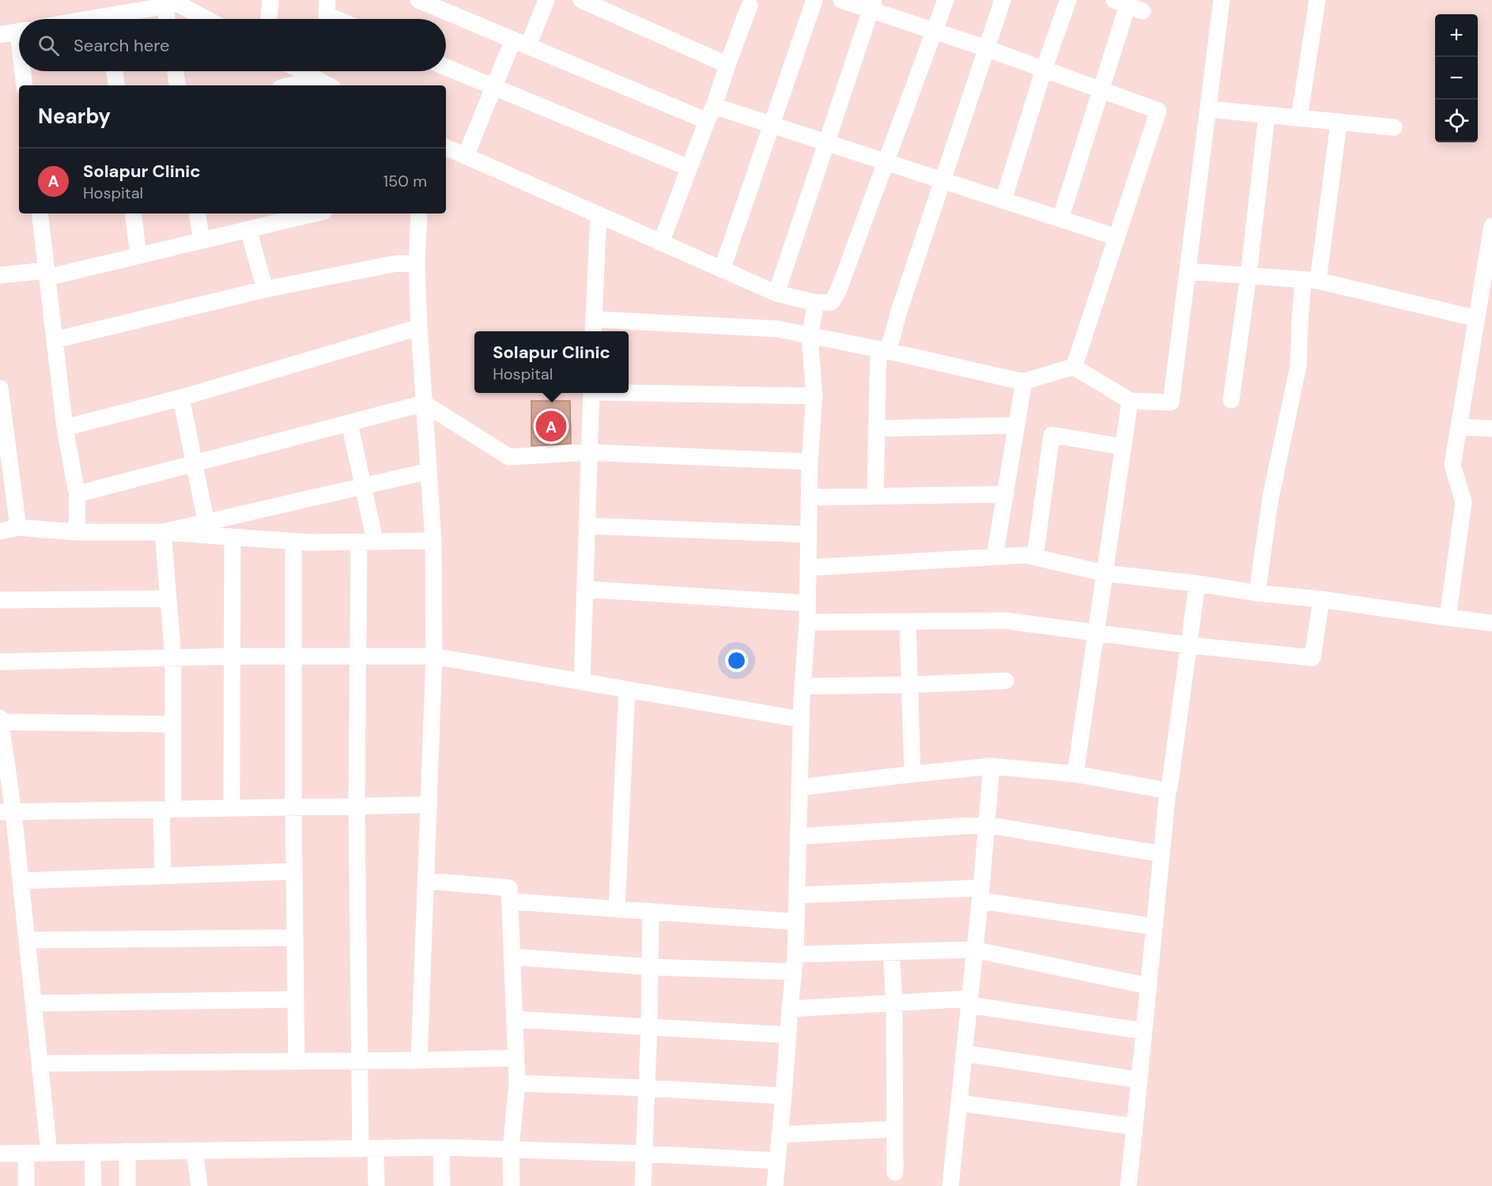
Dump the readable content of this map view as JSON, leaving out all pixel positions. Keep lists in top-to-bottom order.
{
  "page": {
    "map_buttons": ["+", "−"],
    "search": "Search here",
    "heading": "Nearby",
    "list": [
      {
        "mark": "A",
        "name": "Solapur Clinic",
        "note": "Hospital",
        "value": "150 m"
      }
    ],
    "popup": ["Solapur Clinic", "Hospital"],
    "pins": "A"
  }
}
